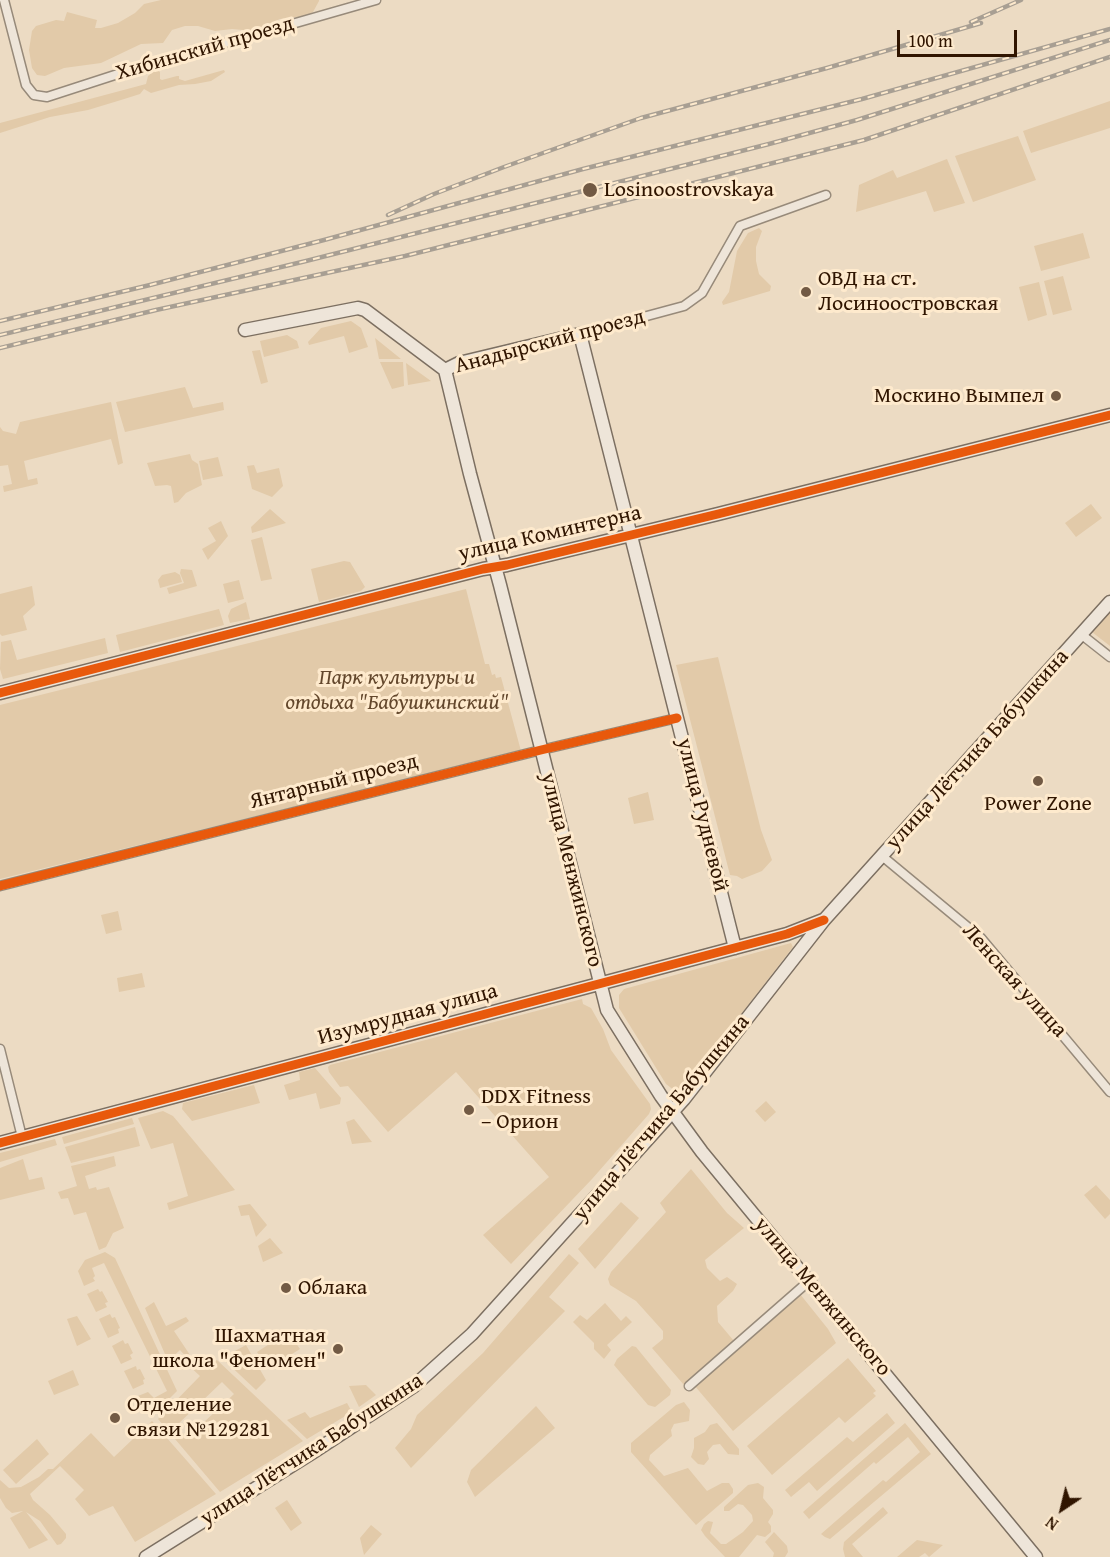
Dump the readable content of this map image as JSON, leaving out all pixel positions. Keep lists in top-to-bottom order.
{
  "streets": {
    "street": [
      "Хибинский проезд",
      "Анадырский проезд",
      "улица Коминтерна",
      "улица Лётчика Бабушкина",
      "Янтарный проезд",
      "улица Рудневой",
      "улица Менжинского",
      "Ленская улица",
      "Изумрудная улица"
    ]
  },
  "crossings": [
    ["Анадырский проезд", "улица Рудневой"],
    ["Анадырский проезд", "улица Менжинского"],
    ["улица Коминтерна", "улица Рудневой"],
    ["улица Коминтерна", "улица Менжинского"],
    ["улица Лётчика Бабушкина", "улица Менжинского"],
    ["улица Лётчика Бабушкина", "Ленская улица"],
    ["улица Лётчика Бабушкина", "Изумрудная улица"],
    ["Янтарный проезд", "улица Рудневой"],
    ["Янтарный проезд", "улица Менжинского"],
    ["улица Рудневой", "Изумрудная улица"],
    ["улица Менжинского", "Изумрудная улица"]
  ],
  "parks": ["Парк культуры и отдыха \"Бабушкинский\""],
  "places": [
    "Losinoostrovskaya",
    "ОВД на ст. Лосиноостровская",
    "Москино Вымпел",
    "Power Zone",
    "DDX Fitness – Орион",
    "Облака",
    "Шахматная школа \"Феномен\"",
    "Отделение связи №129281"
  ],
  "scale_bar": "100 m",
  "north": "bottom left"
}
